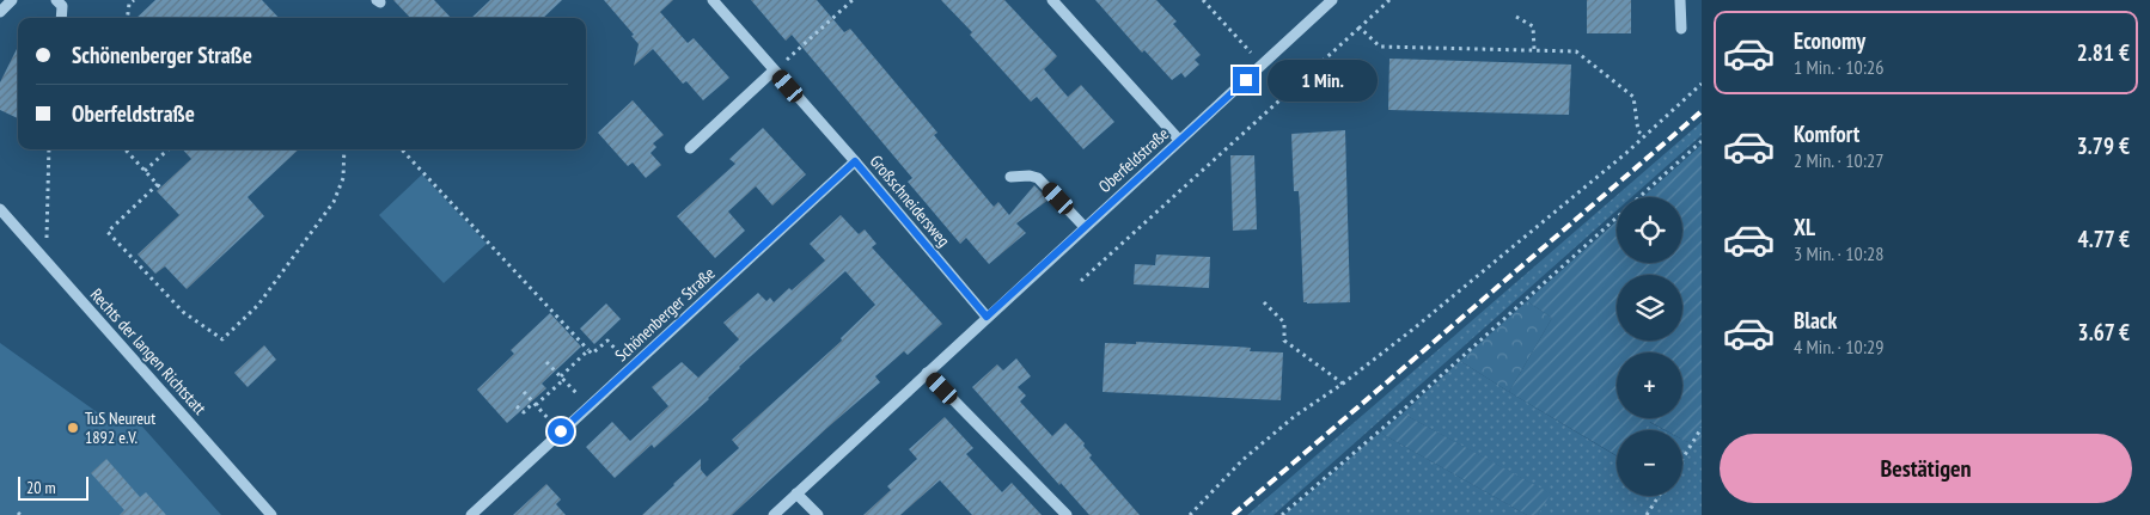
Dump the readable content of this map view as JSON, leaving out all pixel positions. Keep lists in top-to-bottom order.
{
  "streets": {
    "street": [
      "Oberfeldstraße",
      "Großschneidersweg",
      "Schönenberger Straße",
      "Rechts der langen Richtstatt"
    ]
  },
  "crossings": [
    ["Oberfeldstraße", "Großschneidersweg"],
    ["Großschneidersweg", "Schönenberger Straße"]
  ],
  "places": ["TuS Neureut 1892 e.V."],
  "scale_bar": "20 m",
  "page": {
    "list": [
      {
        "name": "Economy",
        "note": "1 Min. · 10:26",
        "value": "2.81 €"
      },
      {
        "name": "Komfort",
        "note": "2 Min. · 10:27",
        "value": "3.79 €"
      },
      {
        "name": "XL",
        "note": "3 Min. · 10:28",
        "value": "4.77 €"
      },
      {
        "name": "Black",
        "note": "4 Min. · 10:29",
        "value": "3.67 €"
      }
    ],
    "banner": ["Schönenberger Straße", "Oberfeldstraße"],
    "bubble": "1 Min.",
    "map_buttons": ["+", "−"],
    "buttons": "Bestätigen",
    "scale": "20 m"
  }
}
